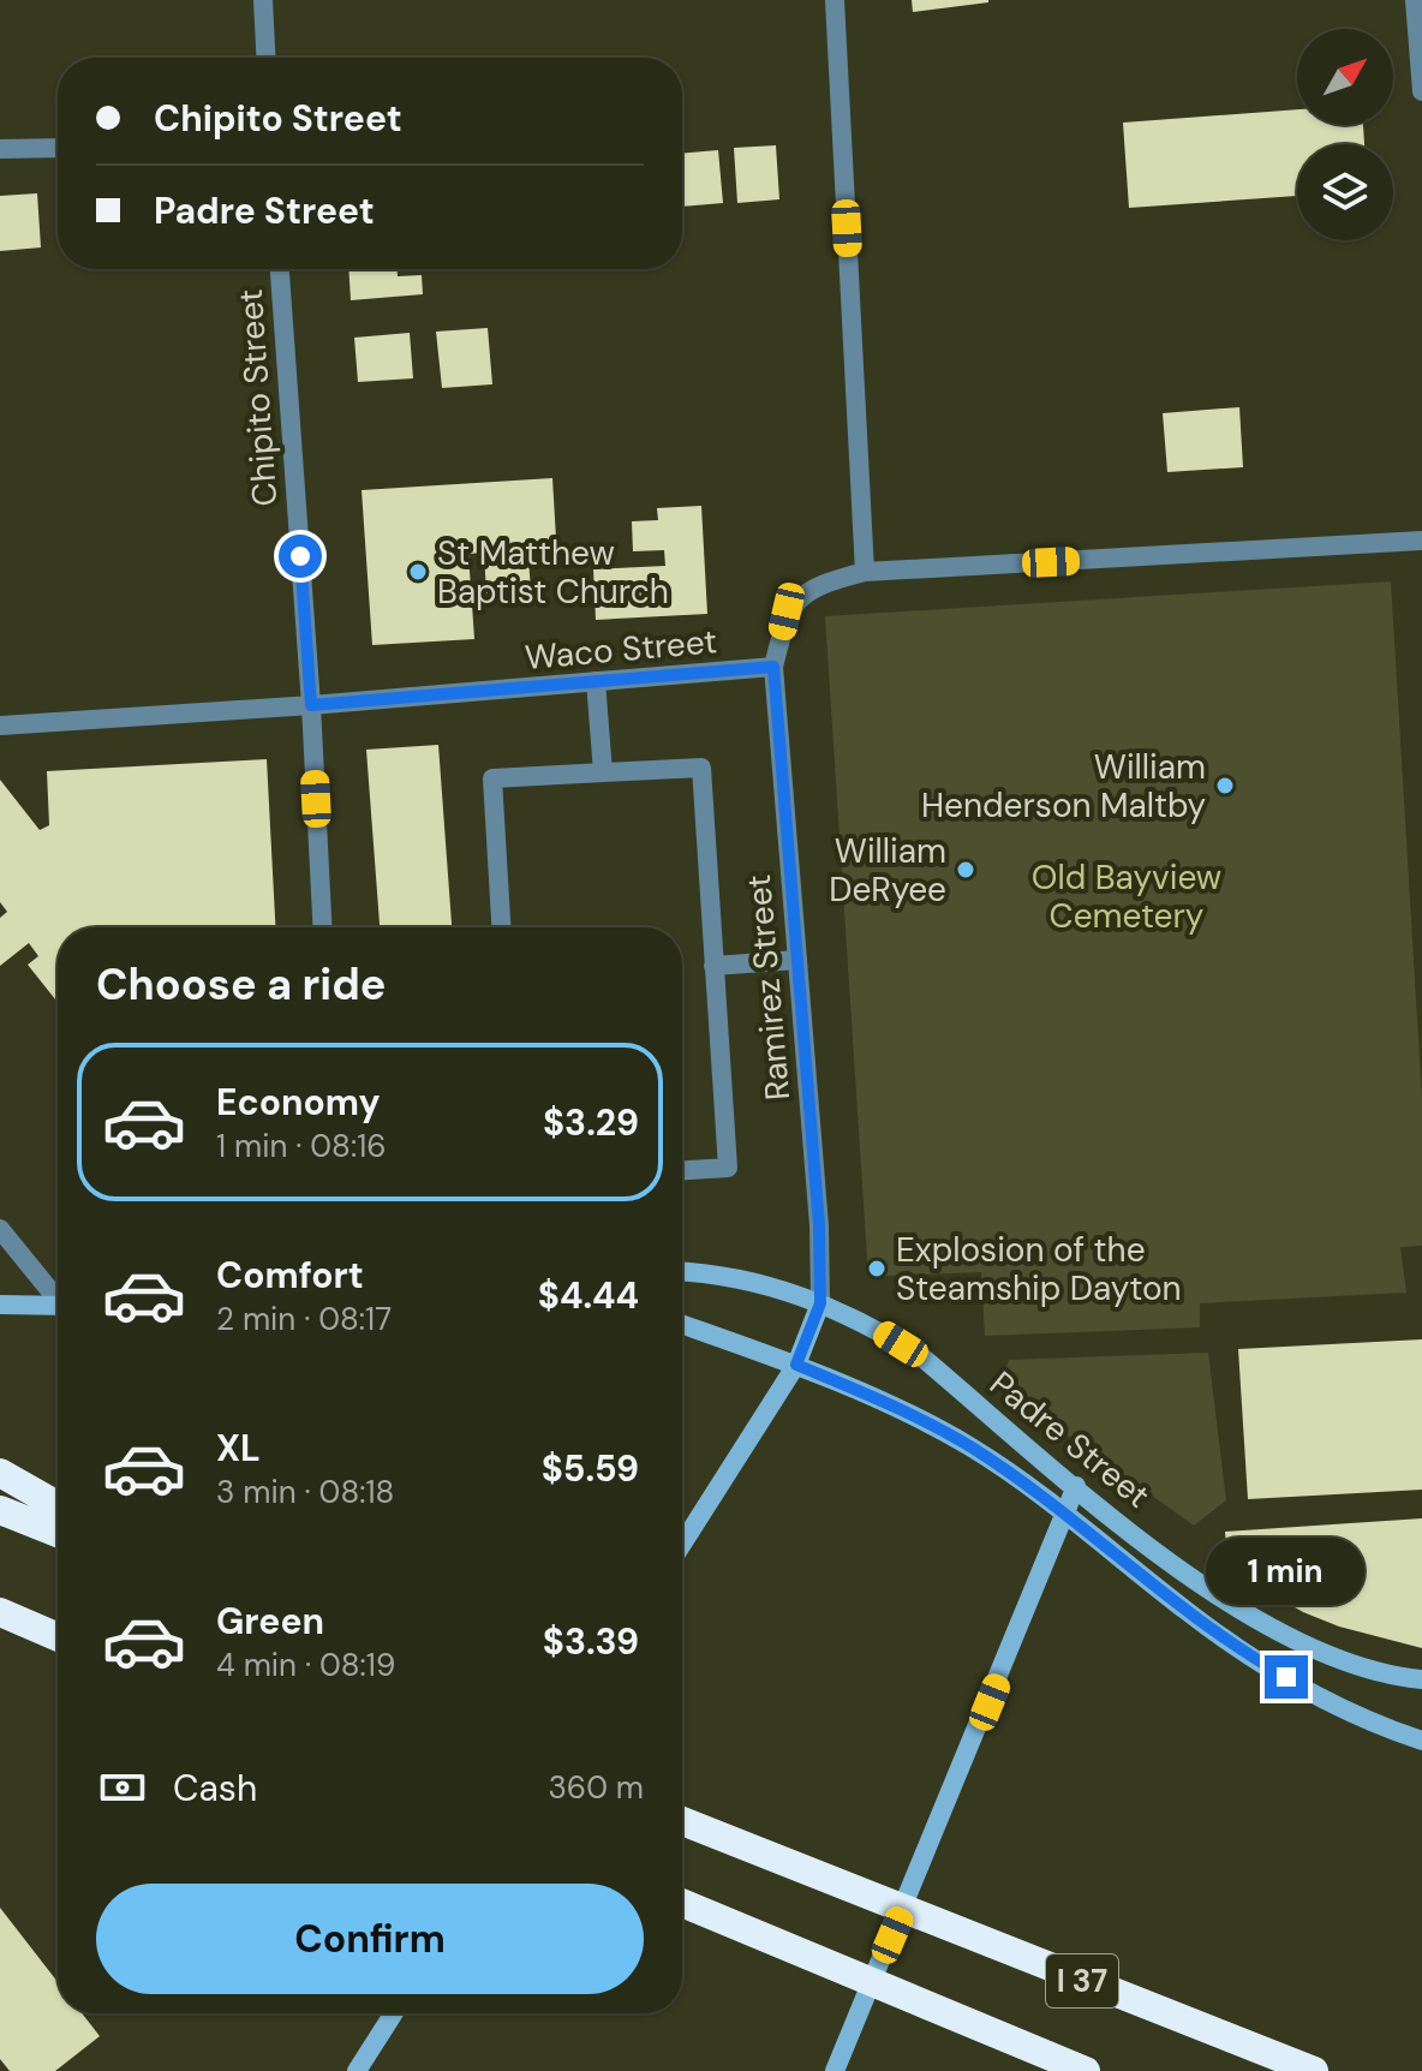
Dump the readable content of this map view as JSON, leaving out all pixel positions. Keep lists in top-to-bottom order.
{
  "streets": {
    "highway": ["I 37"],
    "main road": ["Padre Street"],
    "street": ["Chipito Street", "Waco Street", "Ramirez Street"]
  },
  "crossings": [
    ["Chipito Street", "Waco Street"],
    ["Waco Street", "Ramirez Street"],
    ["Ramirez Street", "Padre Street"]
  ],
  "parks": ["Old Bayview Cemetery"],
  "places": [
    "St Matthew Baptist Church",
    "William Henderson Maltby",
    "William DeRyee",
    "Explosion of the Steamship Dayton"
  ],
  "north": "top right",
  "page": {
    "banner": ["Chipito Street", "Padre Street"],
    "heading": "Choose a ride",
    "list": [
      {
        "name": "Economy",
        "note": "1 min · 08:16",
        "value": "$3.29"
      },
      {
        "name": "Comfort",
        "note": "2 min · 08:17",
        "value": "$4.44"
      },
      {
        "name": "XL",
        "note": "3 min · 08:18",
        "value": "$5.59"
      },
      {
        "name": "Green",
        "note": "4 min · 08:19",
        "value": "$3.39"
      }
    ],
    "bubble": "1 min",
    "pay": ["Cash", "360 m"],
    "buttons": "Confirm"
  }
}
